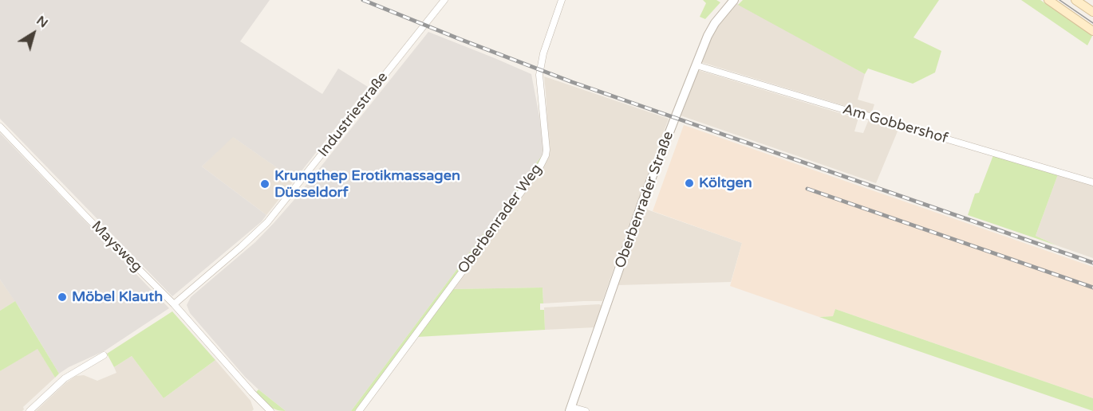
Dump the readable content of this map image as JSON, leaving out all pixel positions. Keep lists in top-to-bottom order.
{
  "streets": {
    "street": [
      "Industriestraße",
      "Am Gobbershof",
      "Oberbenrader Straße",
      "Oberbenrader Weg",
      "Maysweg"
    ]
  },
  "crossings": [
    ["Industriestraße", "Maysweg"],
    ["Am Gobbershof", "Oberbenrader Straße"]
  ],
  "places": ["Költgen", "Krungthep Erotikmassagen Düsseldorf", "Möbel Klauth"],
  "north": "top right"
}
